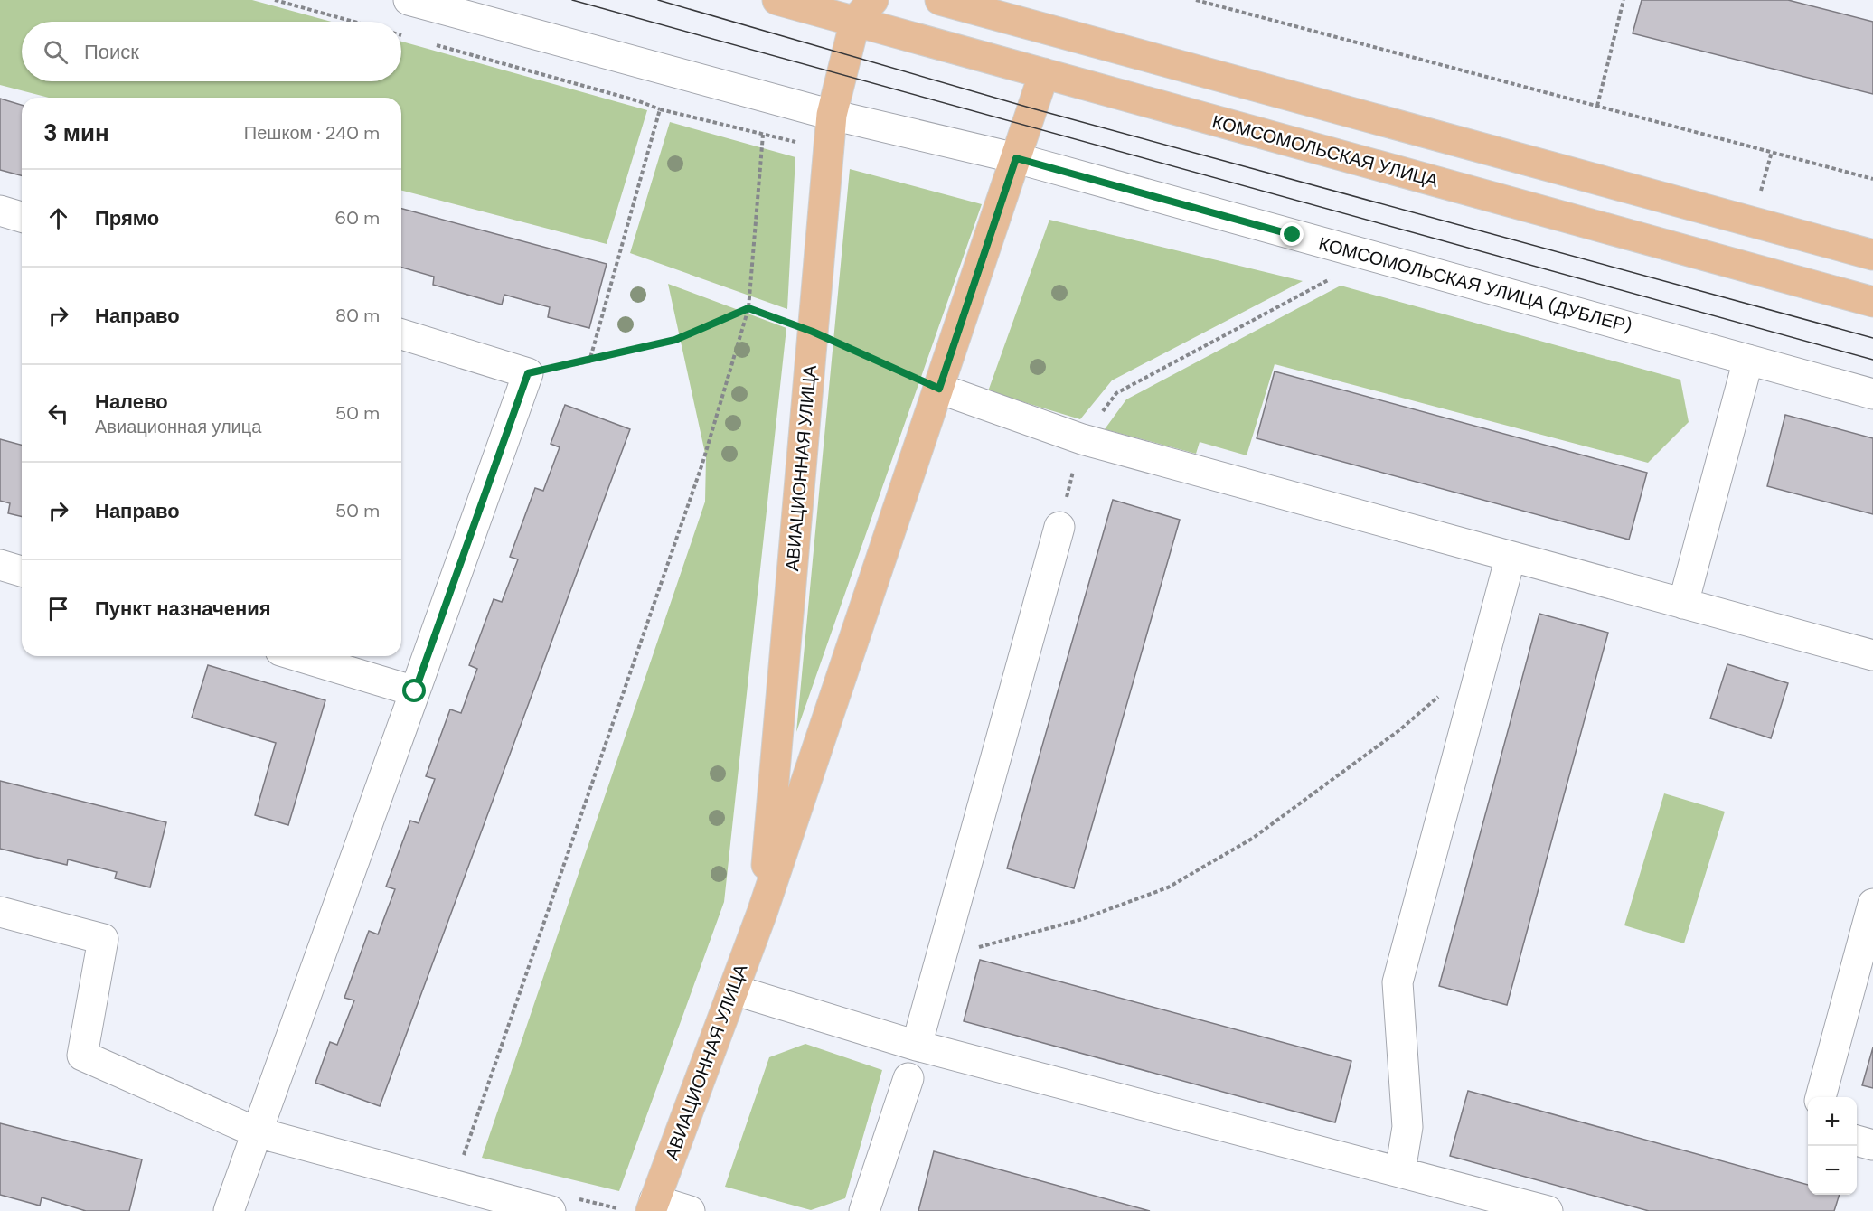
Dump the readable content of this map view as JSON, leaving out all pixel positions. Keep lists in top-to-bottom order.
{
  "streets": {
    "main road": ["КОМСОМОЛЬСКАЯ УЛИЦА", "АВИАЦИОННАЯ УЛИЦА"],
    "street": ["КОМСОМОЛЬСКАЯ УЛИЦА (ДУБЛЕР)"]
  },
  "crossings": [
    ["КОМСОМОЛЬСКАЯ УЛИЦА", "АВИАЦИОННАЯ УЛИЦА"],
    ["КОМСОМОЛЬСКАЯ УЛИЦА (ДУБЛЕР)", "АВИАЦИОННАЯ УЛИЦА"]
  ],
  "page": {
    "search": "Поиск",
    "heading": ["3 мин", "Пешком · 240 m"],
    "list": [
      ["Прямо", "60 m"],
      ["Направо", "80 m"],
      ["Налево", "Авиационная улица", "50 m"],
      ["Направо", "50 m"],
      "Пункт назначения"
    ],
    "map_buttons": ["+", "−"]
  }
}
